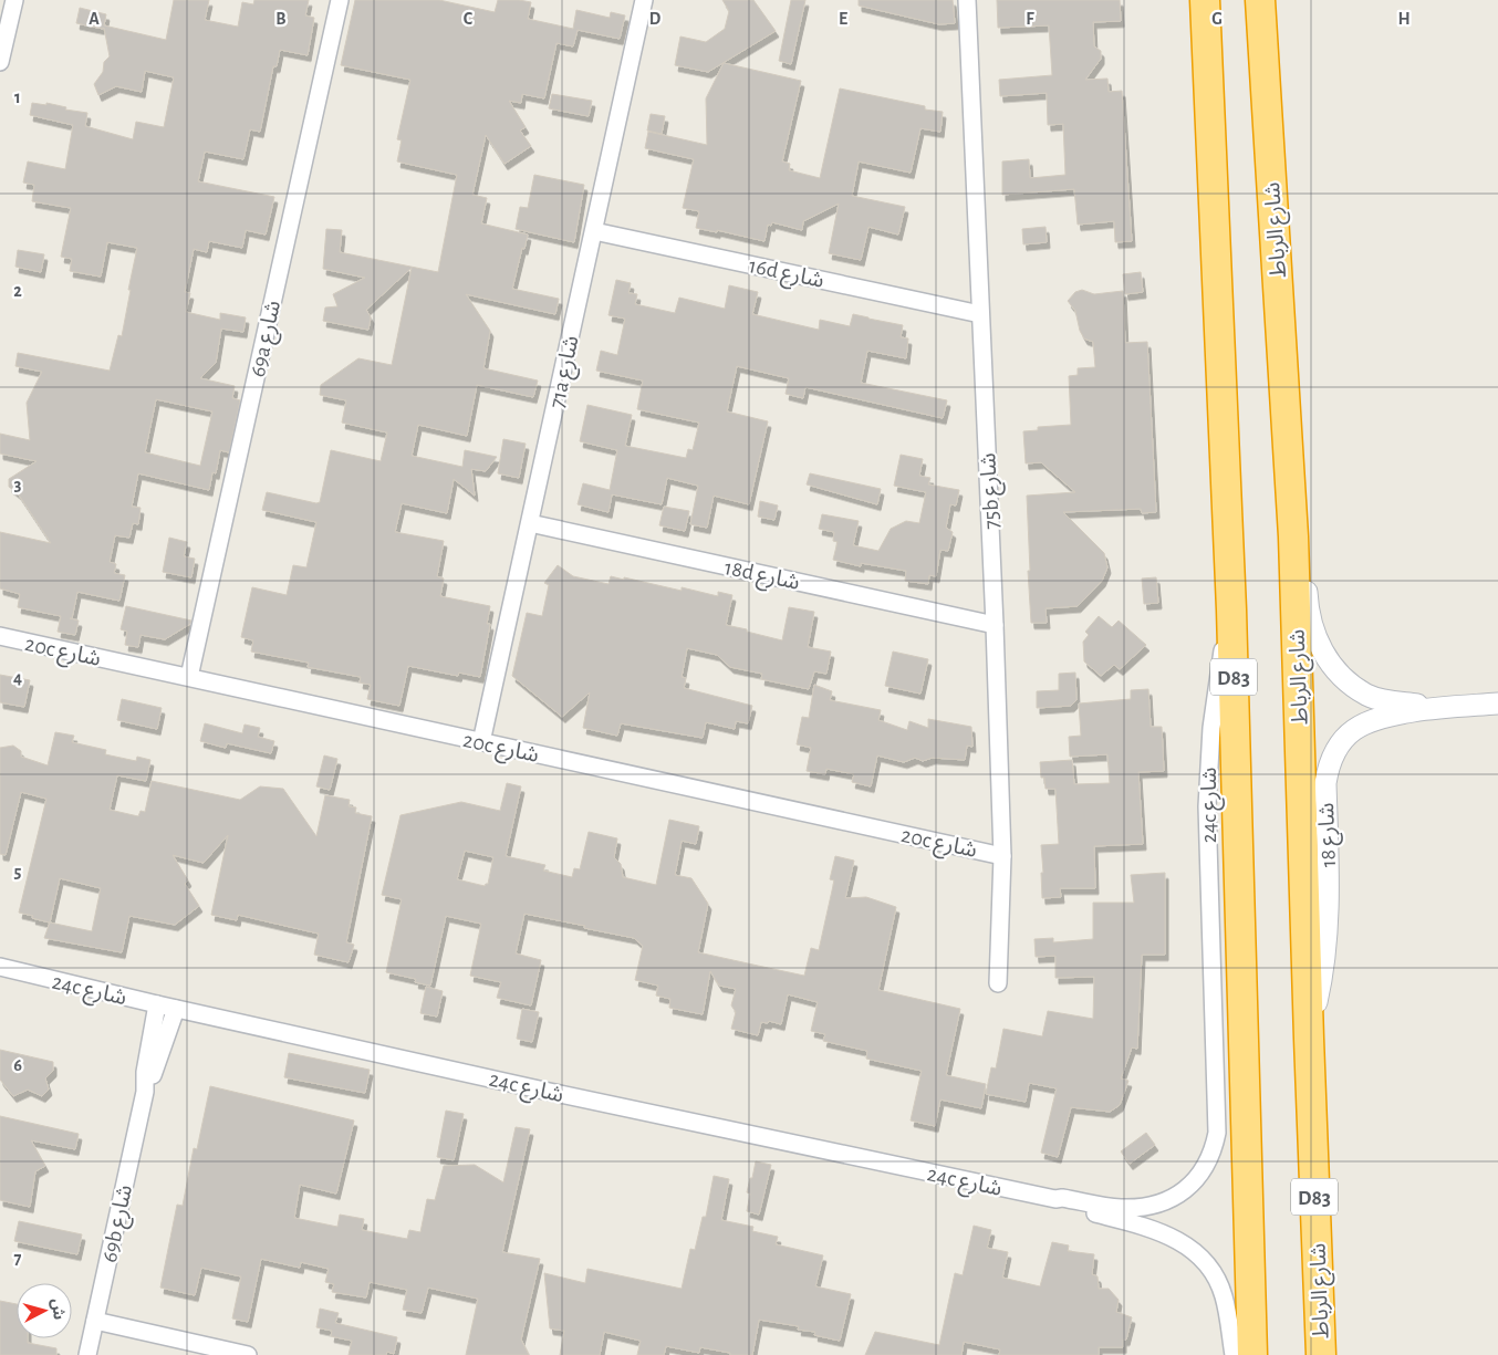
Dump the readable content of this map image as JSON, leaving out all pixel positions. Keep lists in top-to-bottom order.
{
  "streets": {
    "highway": ["شارع الرباط", "D83"],
    "street": [
      "16d شارع",
      "69a شارع",
      "71a شارع",
      "75b شارع",
      "18d شارع",
      "20c شارع",
      "24c شارع",
      "شارع 18",
      "69b شارع"
    ]
  },
  "crossings": [
    ["شارع الرباط", "شارع 18"],
    ["16d شارع", "71a شارع"],
    ["16d شارع", "75b شارع"],
    ["69a شارع", "20c شارع"],
    ["71a شارع", "18d شارع"],
    ["71a شارع", "20c شارع"],
    ["75b شارع", "18d شارع"],
    ["75b شارع", "20c شارع"],
    ["D83", "24c شارع"],
    ["24c شارع", "69b شارع"]
  ],
  "north": "right",
  "grid": {
    "columns": [
      "A",
      "B",
      "C",
      "D",
      "E",
      "F",
      "G",
      "H"
    ],
    "rows": [
      "1",
      "2",
      "3",
      "4",
      "5",
      "6",
      "7"
    ]
  }
}
